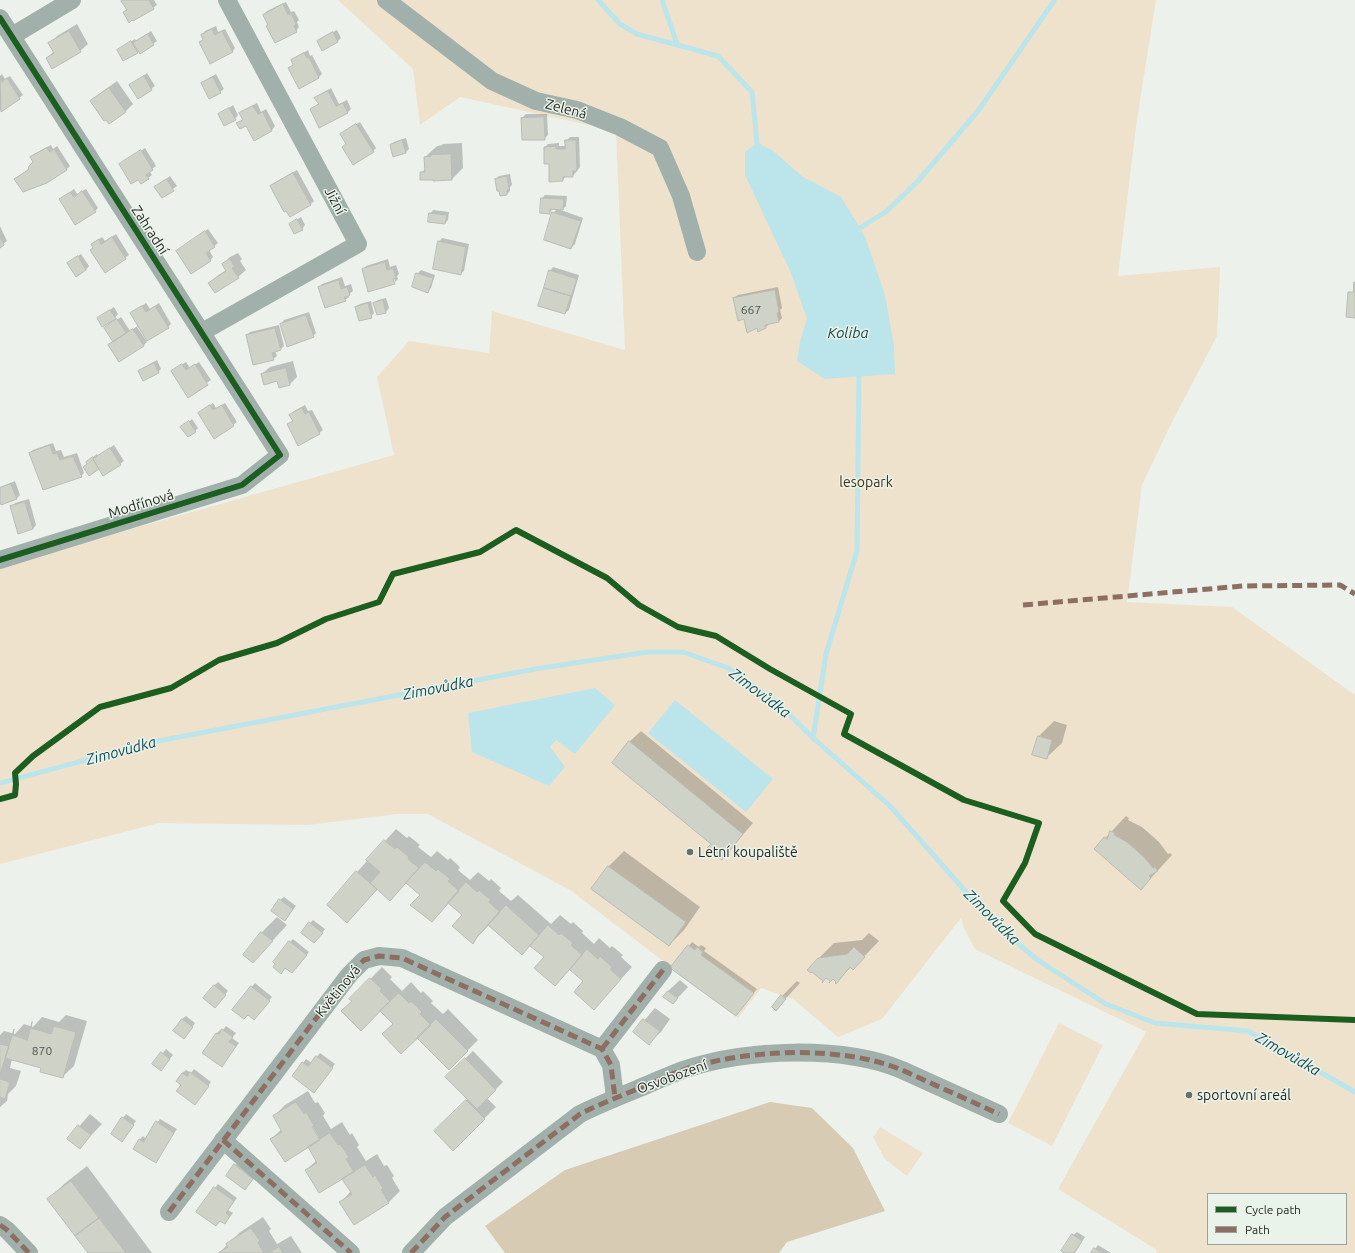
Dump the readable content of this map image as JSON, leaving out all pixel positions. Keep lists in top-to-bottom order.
{
  "streets": {
    "street": [
      "Zelená",
      "Jižní",
      "Zahradní",
      "Modřínová",
      "Květinová",
      "Osvobození"
    ]
  },
  "crossings": [
    ["Jižní", "Zahradní"],
    ["Zahradní", "Modřínová"]
  ],
  "water": ["Koliba", "Zimovůdka"],
  "parks": ["lesopark"],
  "places": ["Letní koupaliště", "sportovní areál"],
  "house_numbers": ["667", "870"],
  "legend": ["Cycle path", "Path"]
}
